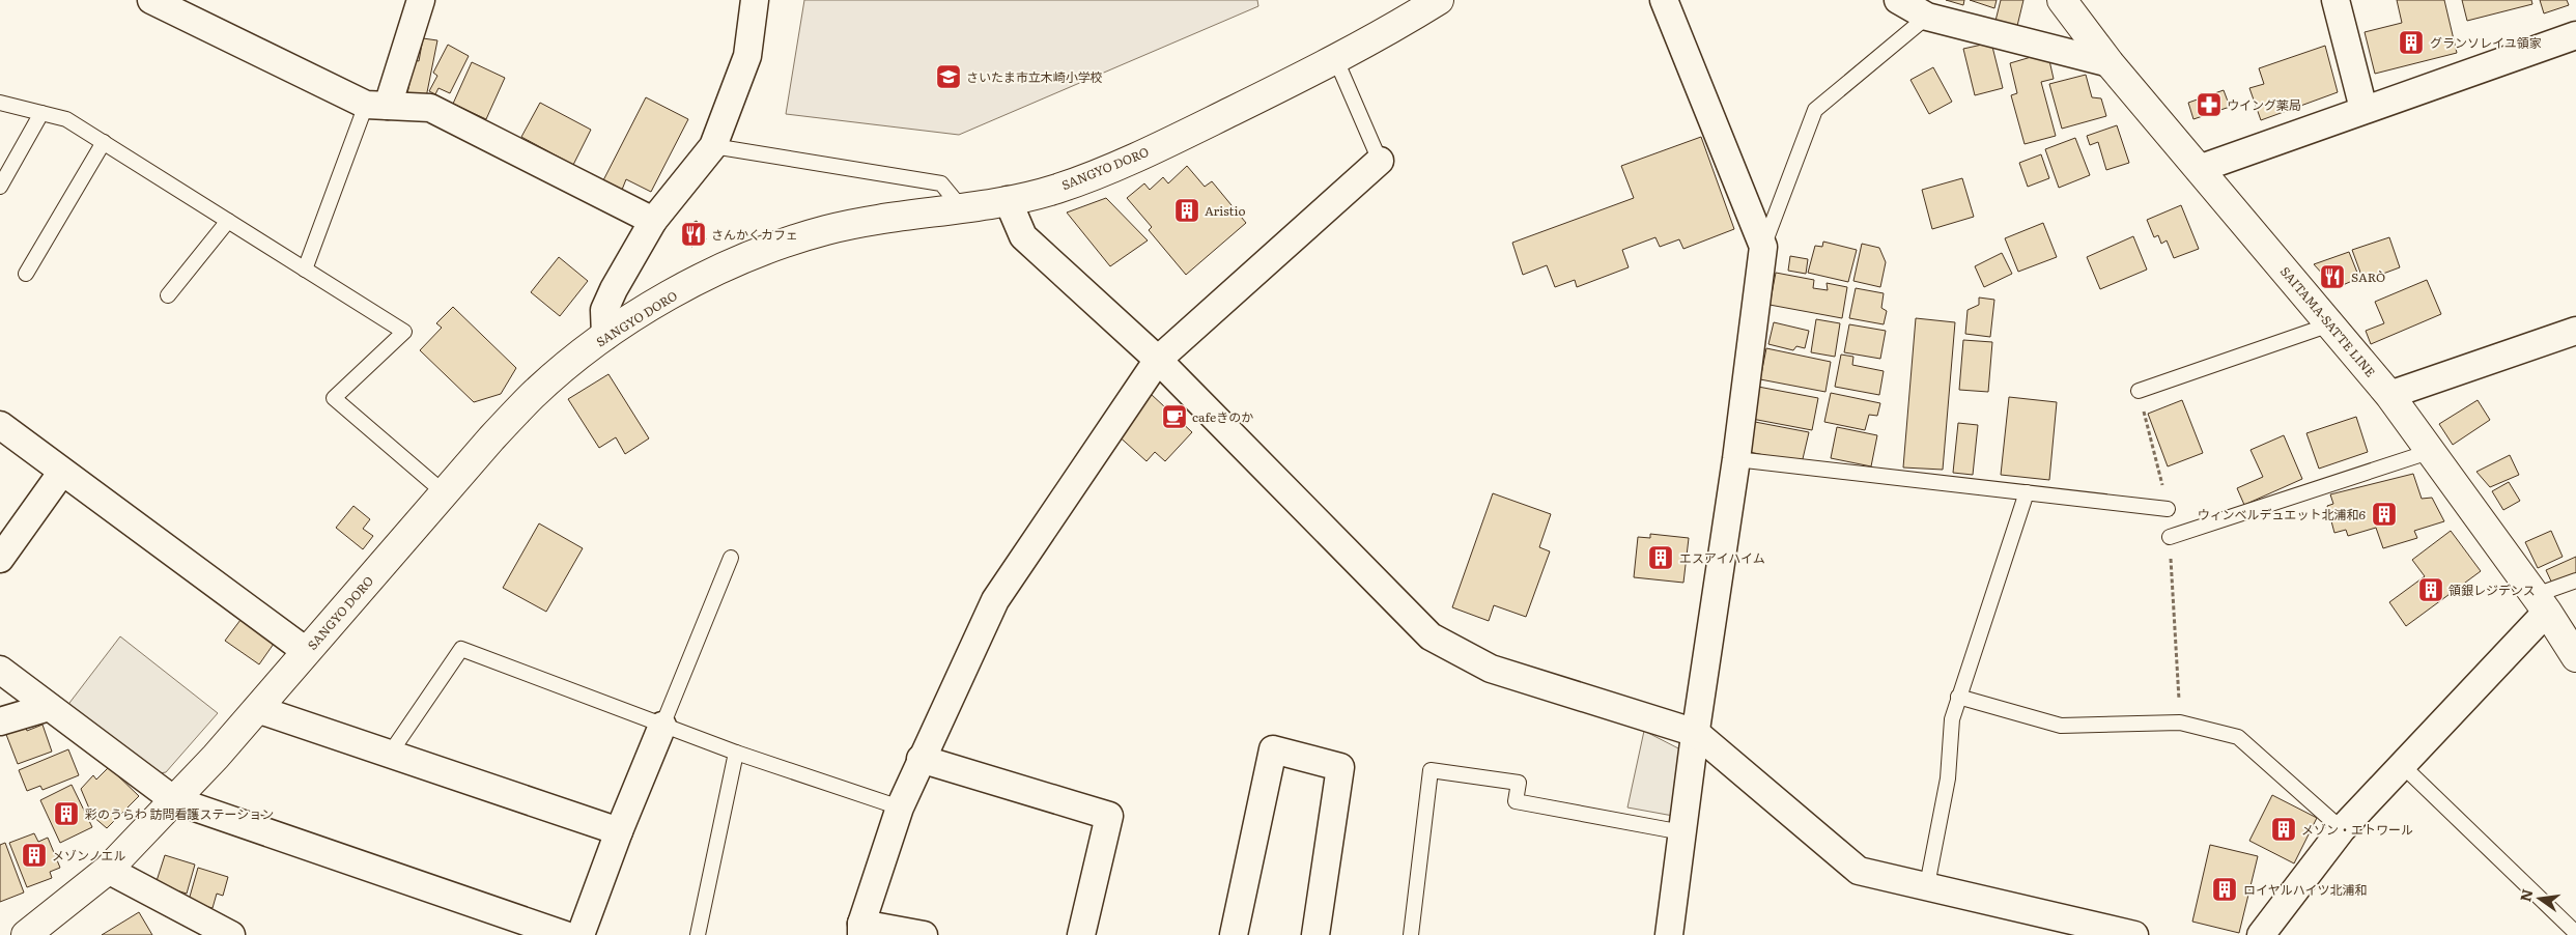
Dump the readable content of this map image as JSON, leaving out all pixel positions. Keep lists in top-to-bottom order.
{
  "streets": {
    "main road": ["SANGYO DORO", "SAITAMA-SATTE LINE"]
  },
  "places": {
    "building": [
      "グランソレイユ領家",
      "Aristio",
      "ウィンベルデュエット北浦和6",
      "エスアイハイム",
      "領銀レジデンス",
      "彩のうらわ 訪問看護ステーション",
      "メゾン・エトワール",
      "メゾンノエル",
      "ロイヤルハイツ北浦和"
    ],
    "school or university": ["さいたま市立木崎小学校"],
    "pharmacy": ["ウイング薬局"],
    "restaurant": ["さんかくカフェ", "SARÒ"],
    "cafe": ["cafeきのか"]
  },
  "north": "left"
}
